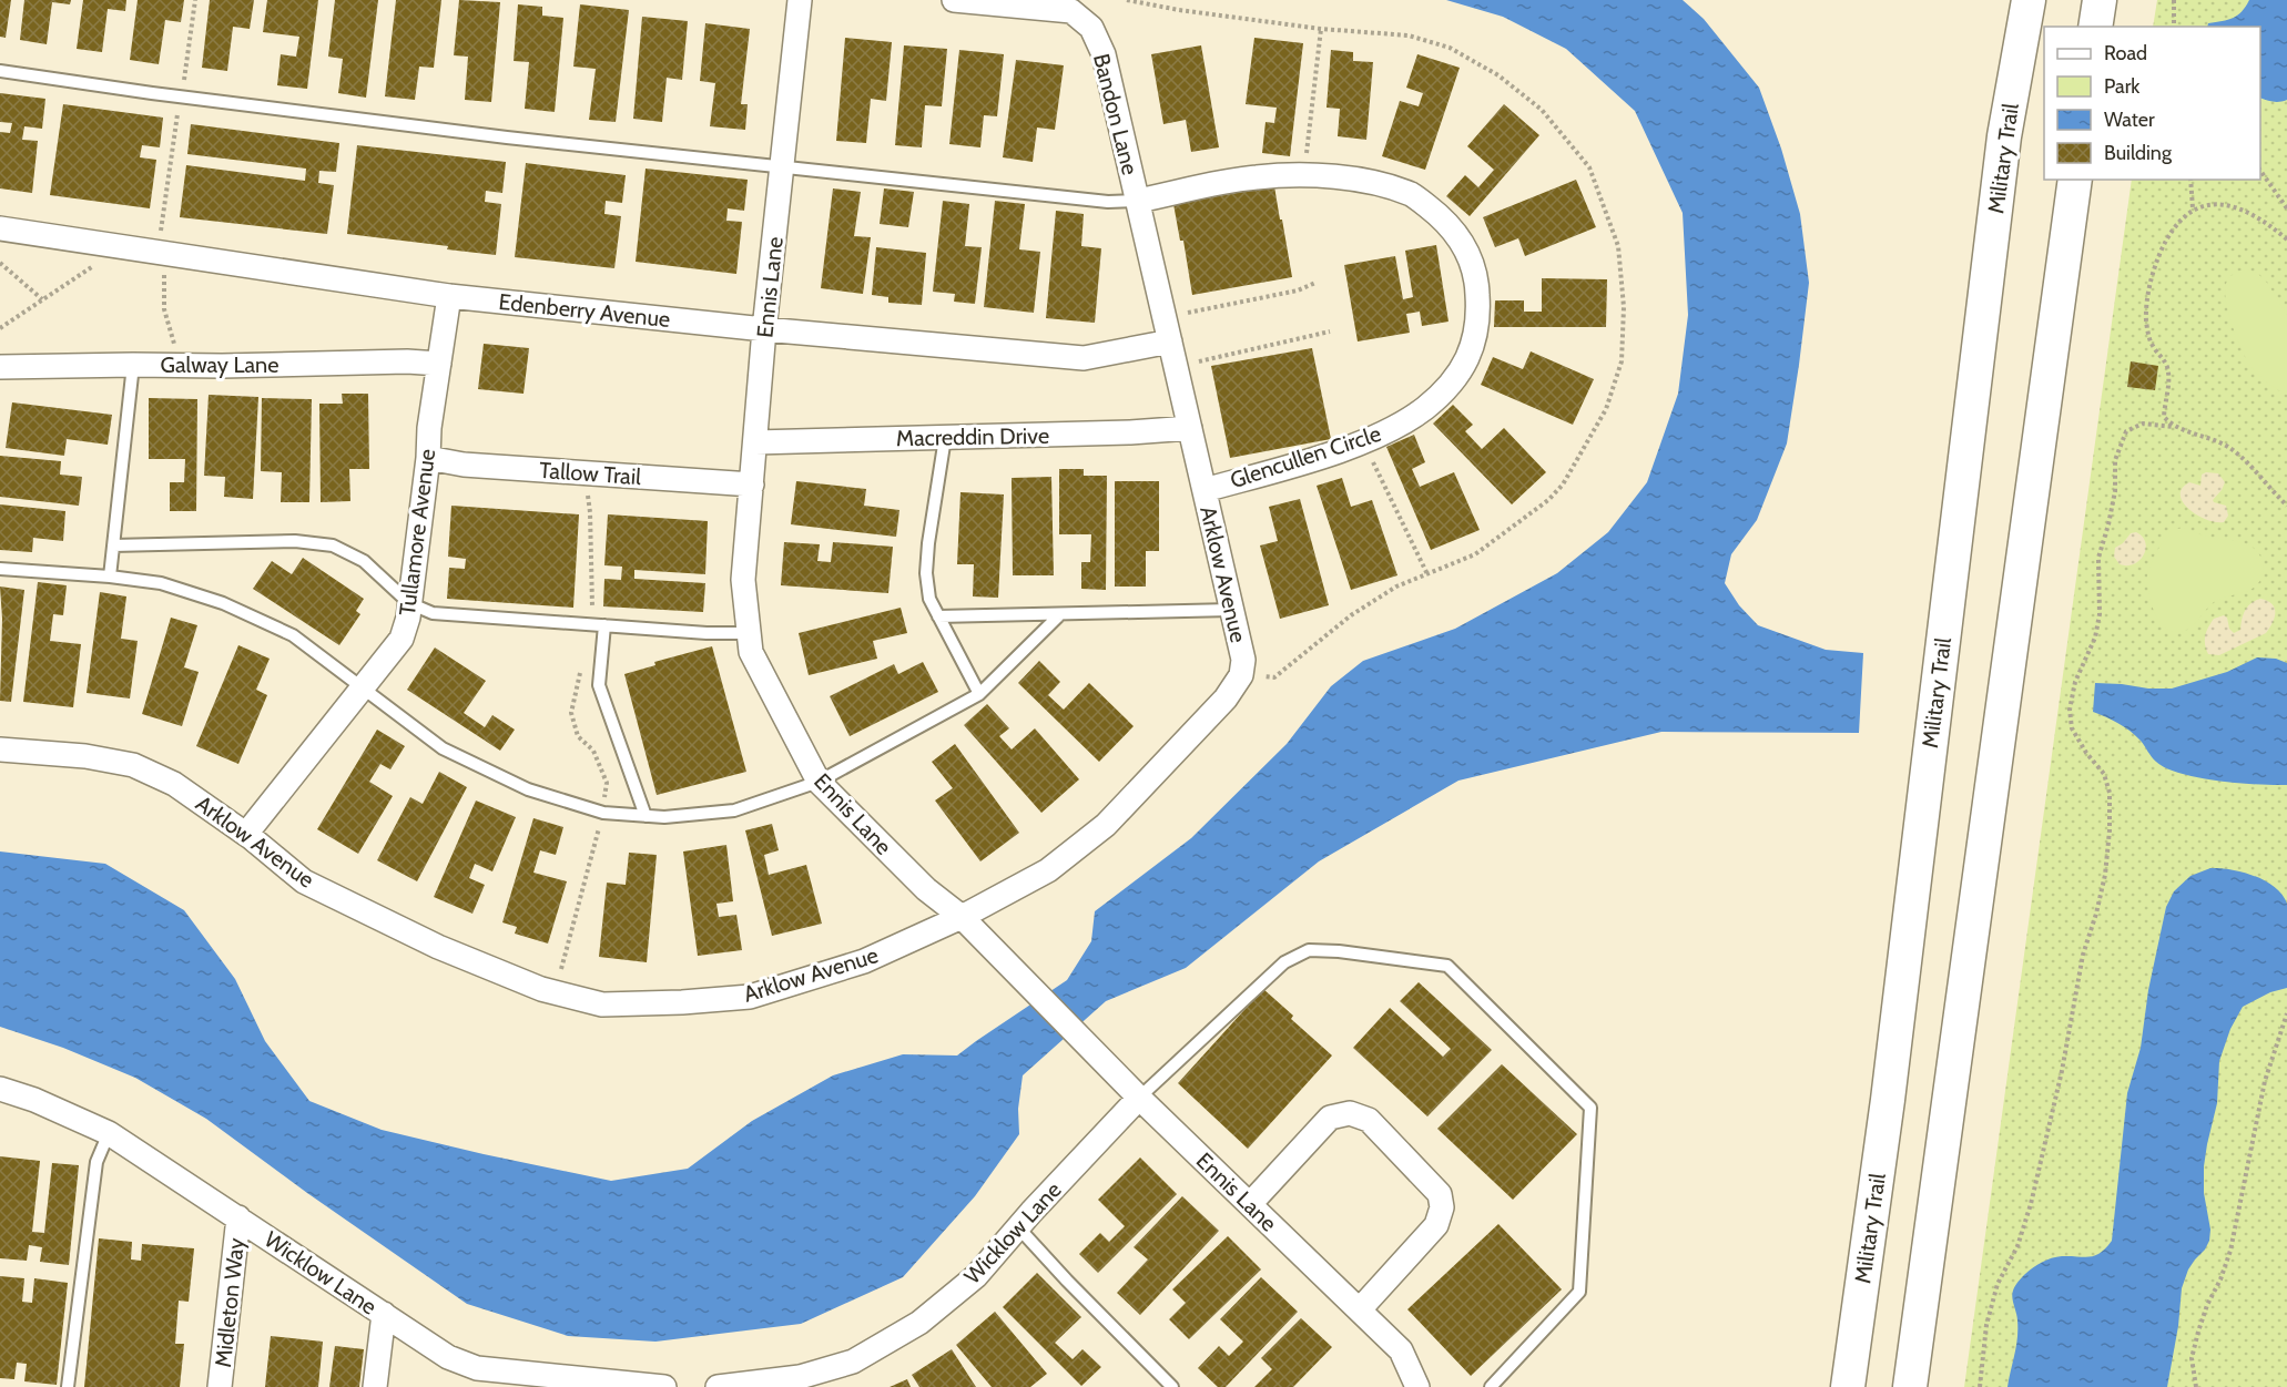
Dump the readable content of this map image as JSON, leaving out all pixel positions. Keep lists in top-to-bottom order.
{
  "streets": {
    "main road": ["Military Trail"],
    "street": [
      "Bandon Lane",
      "Ennis Lane",
      "Edenberry Avenue",
      "Galway Lane",
      "Macreddin Drive",
      "Glencullen Circle",
      "Tallow Trail",
      "Tullamore Avenue",
      "Arklow Avenue",
      "Wicklow Lane",
      "Midleton Way"
    ]
  },
  "crossings": [
    ["Bandon Lane", "Edenberry Avenue"],
    ["Bandon Lane", "Glencullen Circle"],
    ["Bandon Lane", "Arklow Avenue"],
    ["Ennis Lane", "Edenberry Avenue"],
    ["Ennis Lane", "Macreddin Drive"],
    ["Ennis Lane", "Tallow Trail"],
    ["Ennis Lane", "Arklow Avenue"],
    ["Ennis Lane", "Wicklow Lane"],
    ["Edenberry Avenue", "Tullamore Avenue"],
    ["Edenberry Avenue", "Arklow Avenue"],
    ["Galway Lane", "Tullamore Avenue"],
    ["Macreddin Drive", "Arklow Avenue"],
    ["Glencullen Circle", "Arklow Avenue"],
    ["Tallow Trail", "Tullamore Avenue"],
    ["Tullamore Avenue", "Arklow Avenue"],
    ["Wicklow Lane", "Midleton Way"]
  ],
  "legend": [
    "Road",
    "Park",
    "Water",
    "Building"
  ]
}
